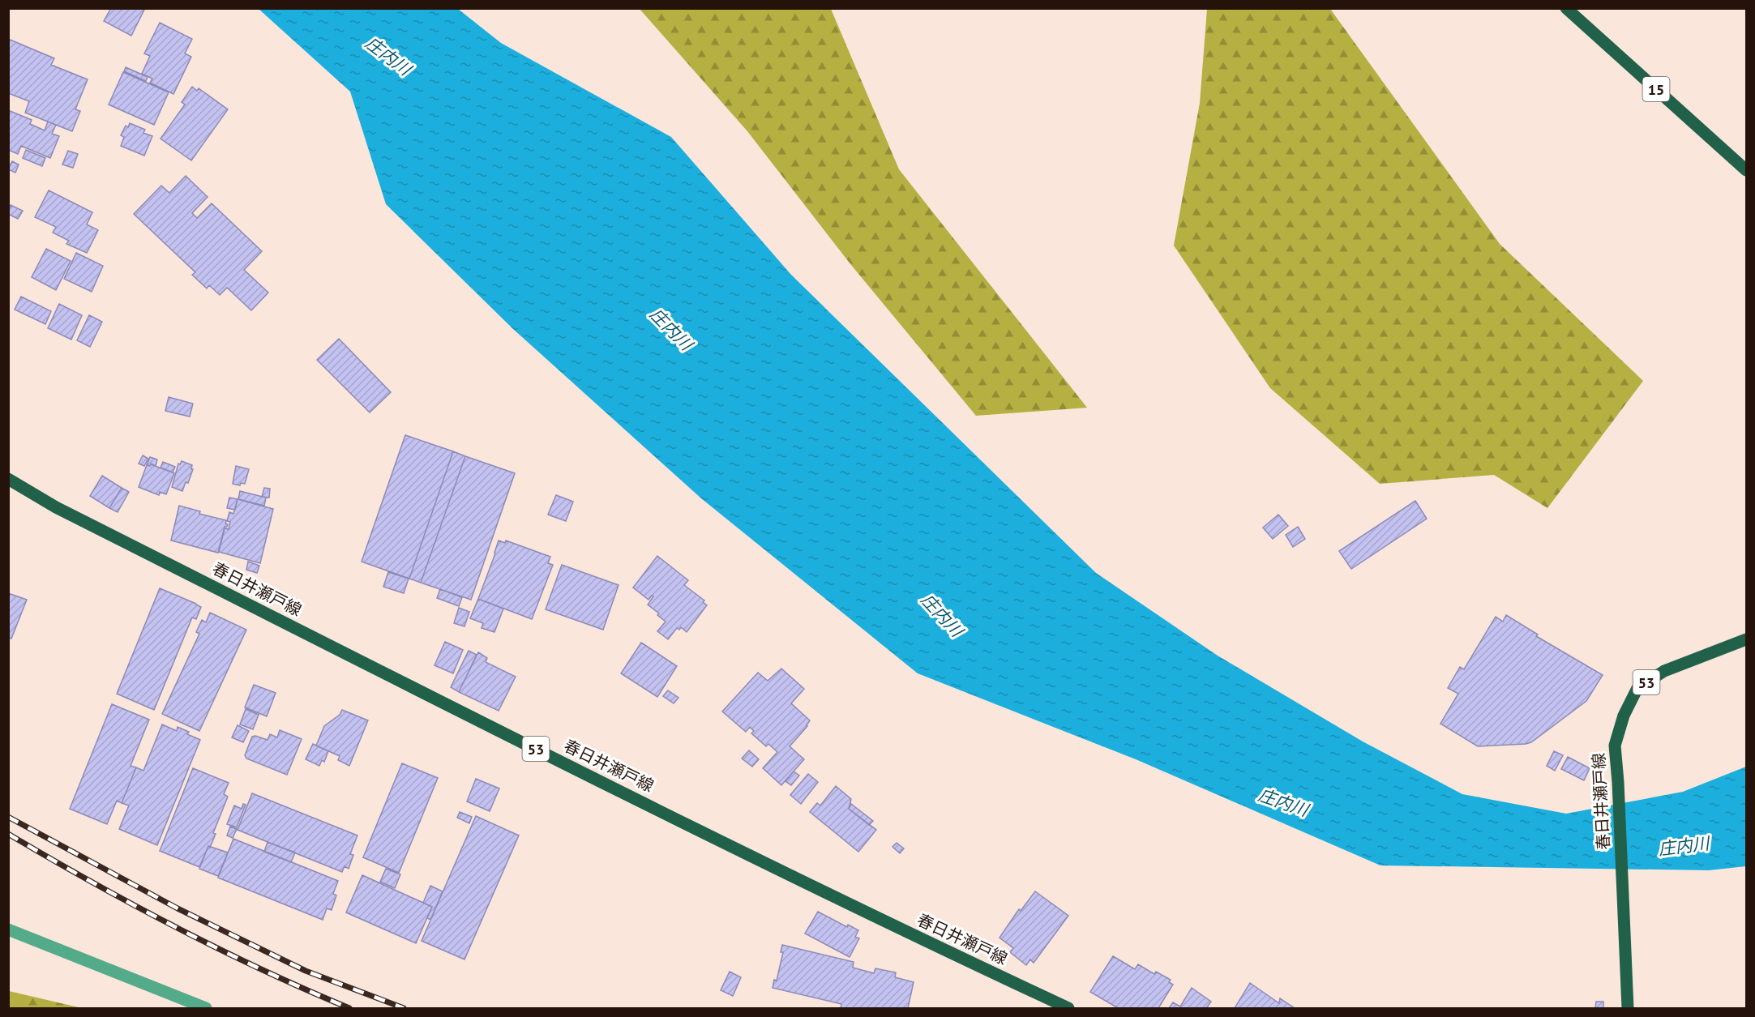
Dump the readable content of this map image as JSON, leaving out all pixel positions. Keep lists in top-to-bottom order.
{
  "streets": {
    "main road": ["15", "春日井瀬戸線", "53"]
  },
  "water": ["庄内川"]
}
